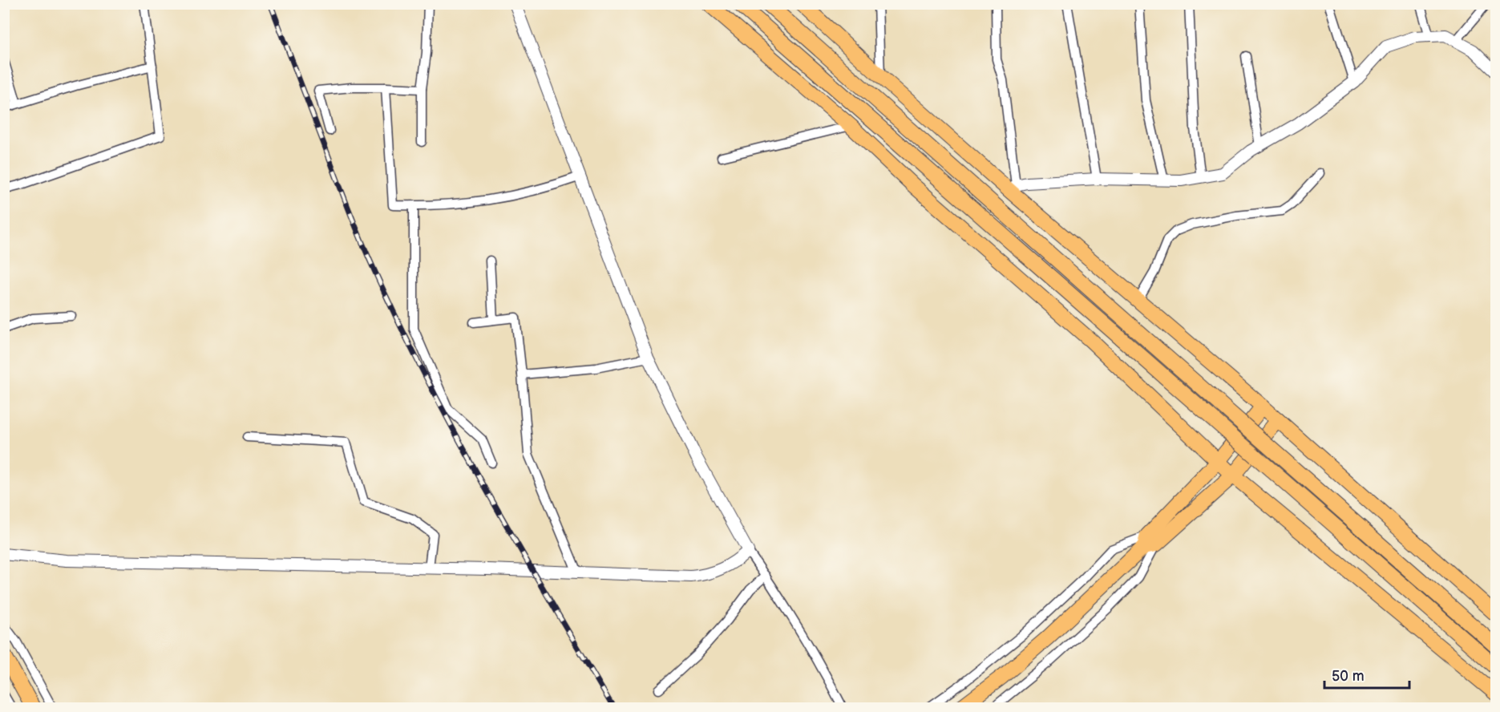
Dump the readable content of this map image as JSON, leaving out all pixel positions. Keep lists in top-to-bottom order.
{
  "scale_bar": "50 m"
}
